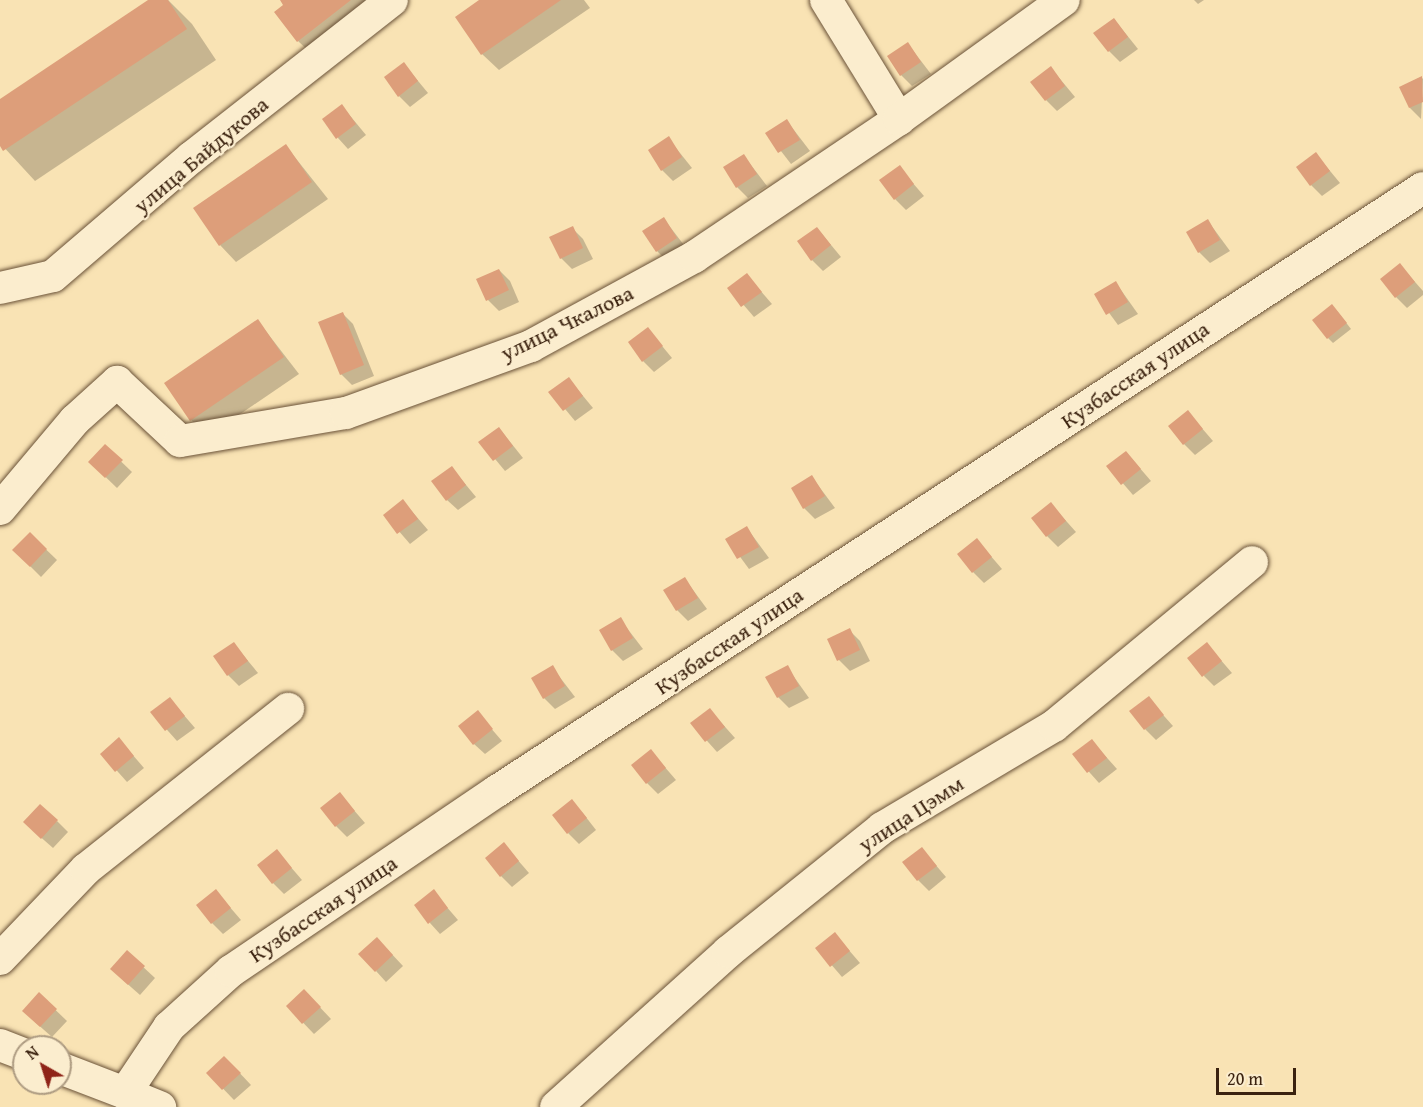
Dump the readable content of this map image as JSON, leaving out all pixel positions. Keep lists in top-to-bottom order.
{
  "streets": {
    "street": [
      "улица Байдукова",
      "улица Чкалова",
      "Кузбасская улица",
      "улица Цэмм"
    ]
  },
  "scale_bar": "20 m",
  "north": "top left"
}
